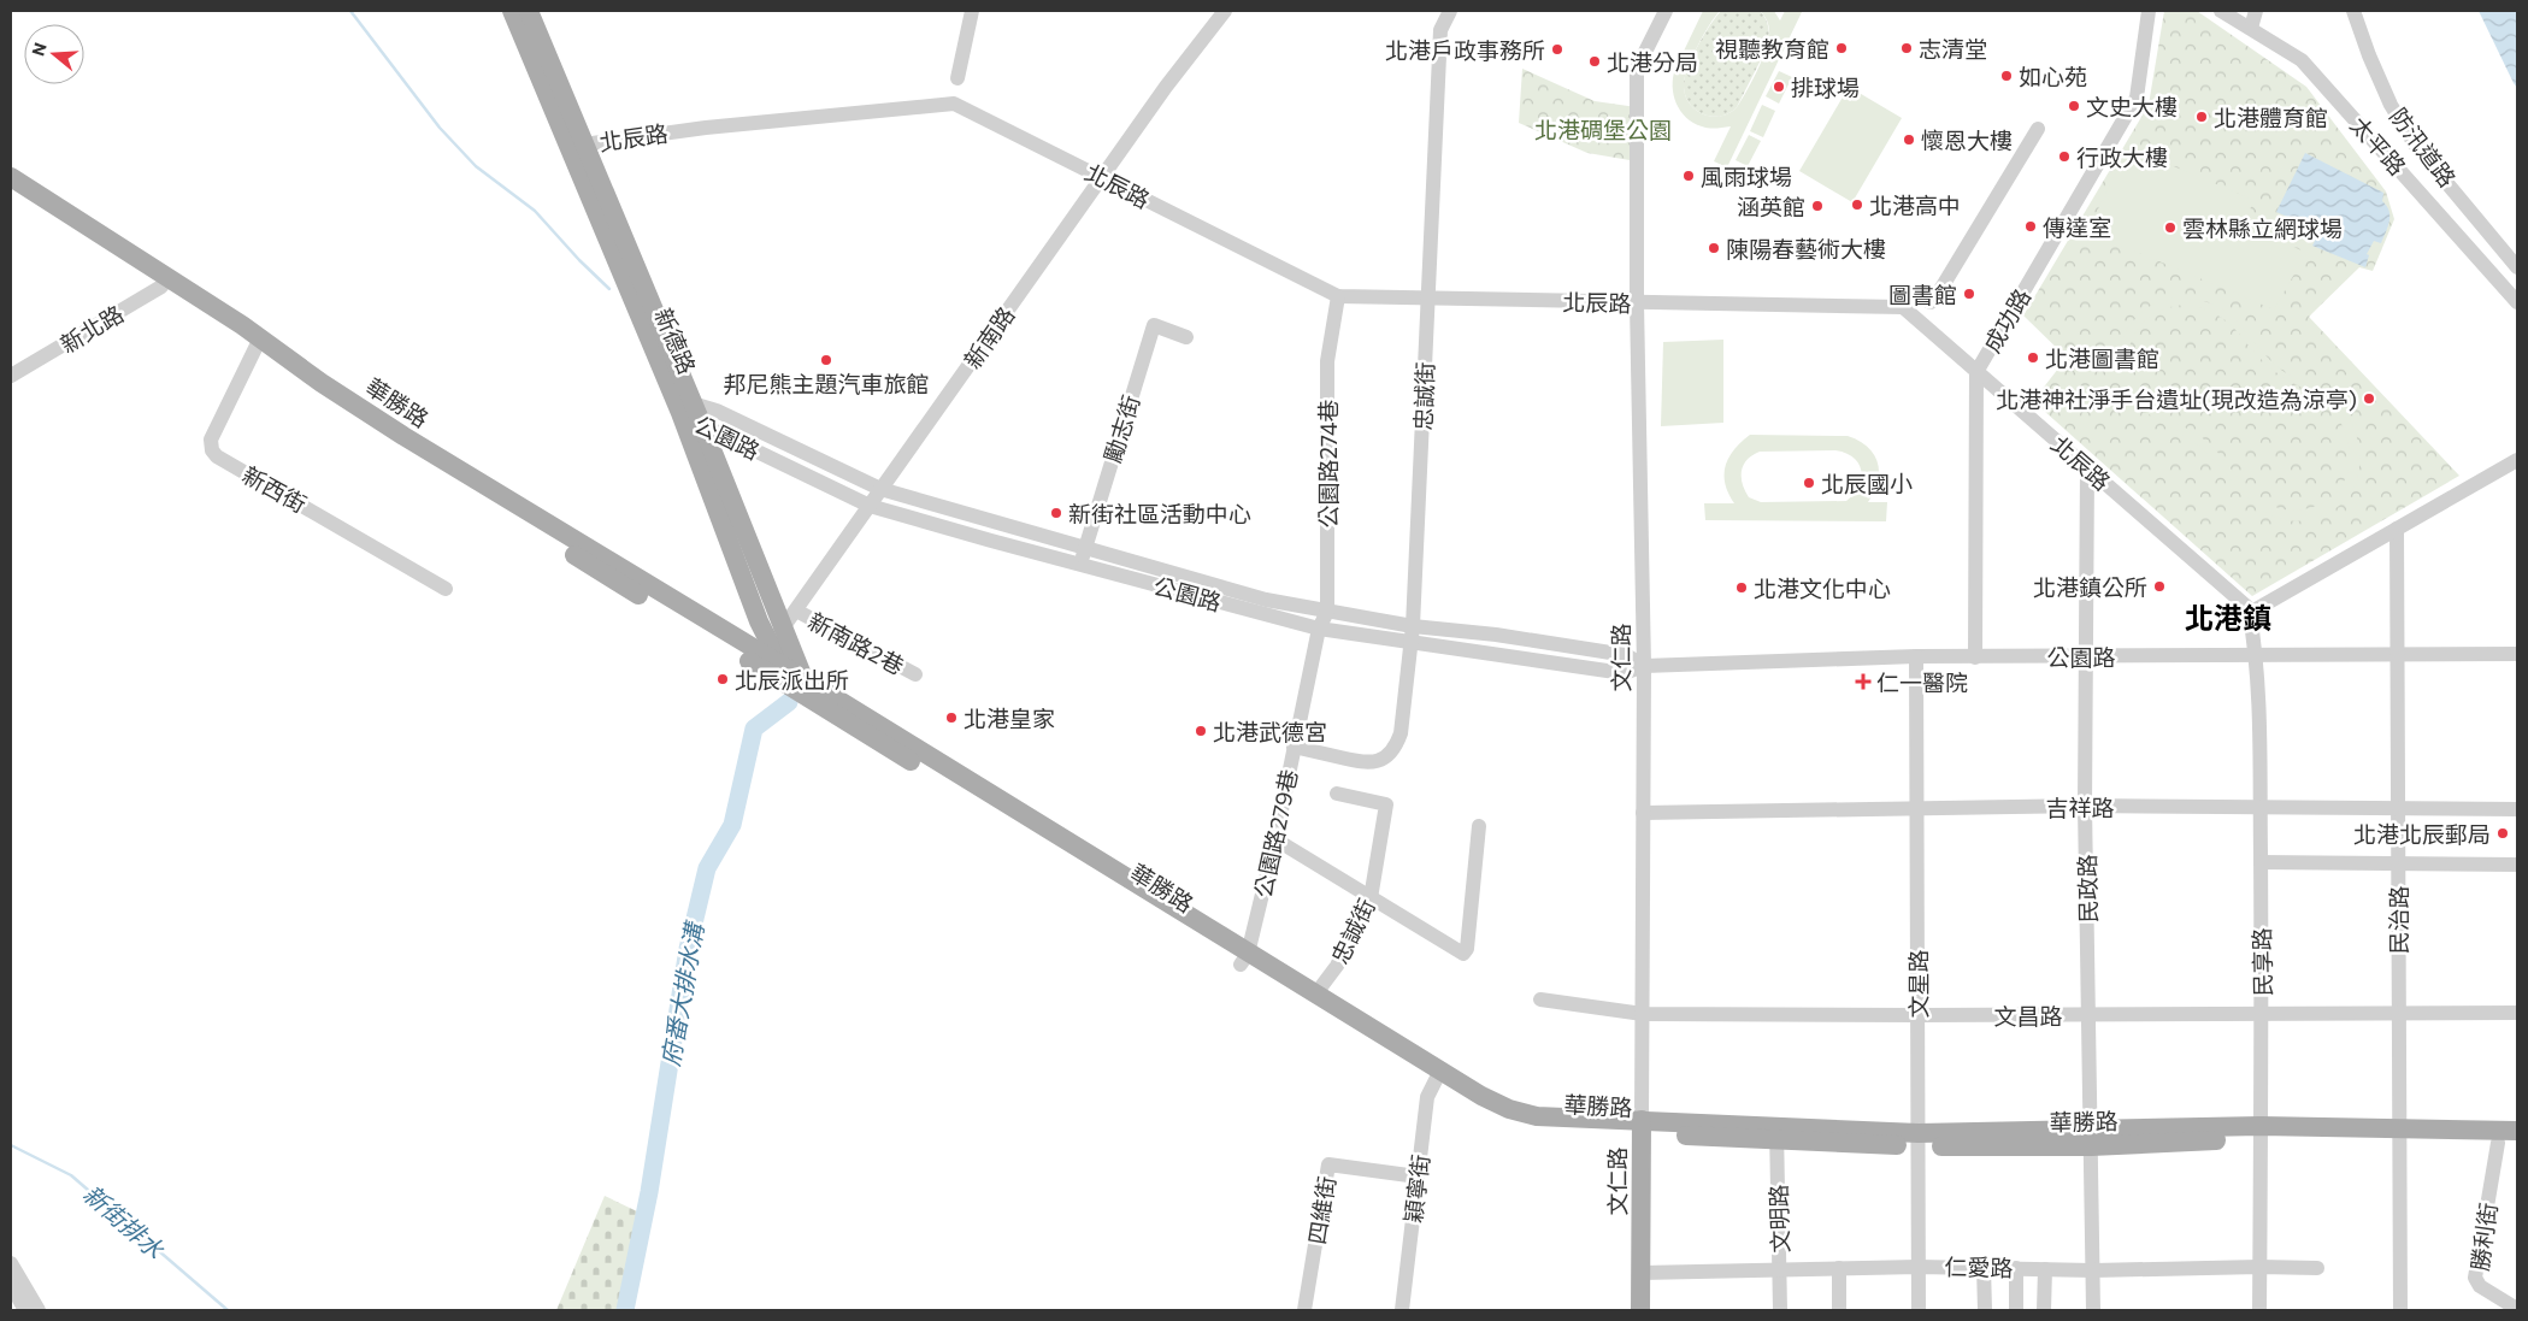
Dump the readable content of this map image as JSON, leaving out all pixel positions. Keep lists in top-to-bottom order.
{
  "streets": {
    "main road": ["新德路", "華勝路", "文仁路"],
    "street": [
      "北辰路",
      "太平路",
      "防汛道路",
      "成功路",
      "新北路",
      "新南路",
      "忠誠街",
      "勵志街",
      "公園路",
      "公園路274巷",
      "新西街",
      "新南路2巷",
      "吉祥路",
      "公園路279巷",
      "民政路",
      "民治路",
      "民享路",
      "文星路",
      "文昌路",
      "穎寧街",
      "四維街",
      "文明路",
      "勝利街",
      "仁愛路"
    ]
  },
  "crossings": [
    ["北辰路", "成功路"],
    ["北辰路", "新南路"],
    ["北辰路", "新德路"],
    ["北辰路", "忠誠街"],
    ["北辰路", "公園路274巷"],
    ["北辰路", "文仁路"],
    ["北辰路", "民政路"],
    ["北辰路", "民享路"],
    ["成功路", "公園路"],
    ["新北路", "華勝路"],
    ["新南路", "新德路"],
    ["新南路", "華勝路"],
    ["新南路", "公園路"],
    ["新南路", "新南路2巷"],
    ["新德路", "華勝路"],
    ["新德路", "公園路"],
    ["忠誠街", "華勝路"],
    ["忠誠街", "公園路"],
    ["忠誠街", "公園路279巷"],
    ["華勝路", "新西街"],
    ["華勝路", "文仁路"],
    ["華勝路", "公園路279巷"],
    ["華勝路", "民政路"],
    ["華勝路", "民治路"],
    ["華勝路", "民享路"],
    ["華勝路", "文星路"],
    ["華勝路", "穎寧街"],
    ["華勝路", "文明路"],
    ["華勝路", "勝利街"],
    ["勵志街", "公園路"],
    ["公園路", "公園路274巷"],
    ["公園路", "文仁路"],
    ["公園路", "公園路279巷"],
    ["公園路", "民政路"],
    ["公園路", "民治路"],
    ["公園路", "民享路"],
    ["公園路", "文星路"],
    ["公園路274巷", "公園路279巷"],
    ["文仁路", "吉祥路"],
    ["文仁路", "文昌路"],
    ["文仁路", "仁愛路"],
    ["吉祥路", "民政路"],
    ["吉祥路", "民治路"],
    ["吉祥路", "民享路"],
    ["吉祥路", "文星路"],
    ["民政路", "文昌路"],
    ["民政路", "仁愛路"],
    ["民治路", "文昌路"],
    ["民享路", "文昌路"],
    ["民享路", "仁愛路"],
    ["文星路", "文昌路"],
    ["文星路", "仁愛路"],
    ["穎寧街", "四維街"],
    ["文明路", "仁愛路"]
  ],
  "districts": ["北港鎮"],
  "water": ["府番大排水溝", "新街排水"],
  "parks": ["北港碉堡公園"],
  "places": {
    "other": [
      "視聽教育館",
      "志清堂",
      "北港戶政事務所",
      "北港分局",
      "如心苑",
      "排球場",
      "文史大樓",
      "北港體育館",
      "懷恩大樓",
      "行政大樓",
      "風雨球場",
      "北港高中",
      "涵英館",
      "傳達室",
      "雲林縣立網球場",
      "陳陽春藝術大樓",
      "圖書館",
      "北港圖書館",
      "邦尼熊主題汽車旅館",
      "北港神社淨手台遺址(現改造為涼亭)",
      "北辰國小",
      "新街社區活動中心",
      "北港鎮公所",
      "北港文化中心",
      "北辰派出所",
      "北港皇家",
      "北港武德宮",
      "北港北辰郵局"
    ],
    "health": ["仁一醫院"]
  },
  "north": "left"
}
